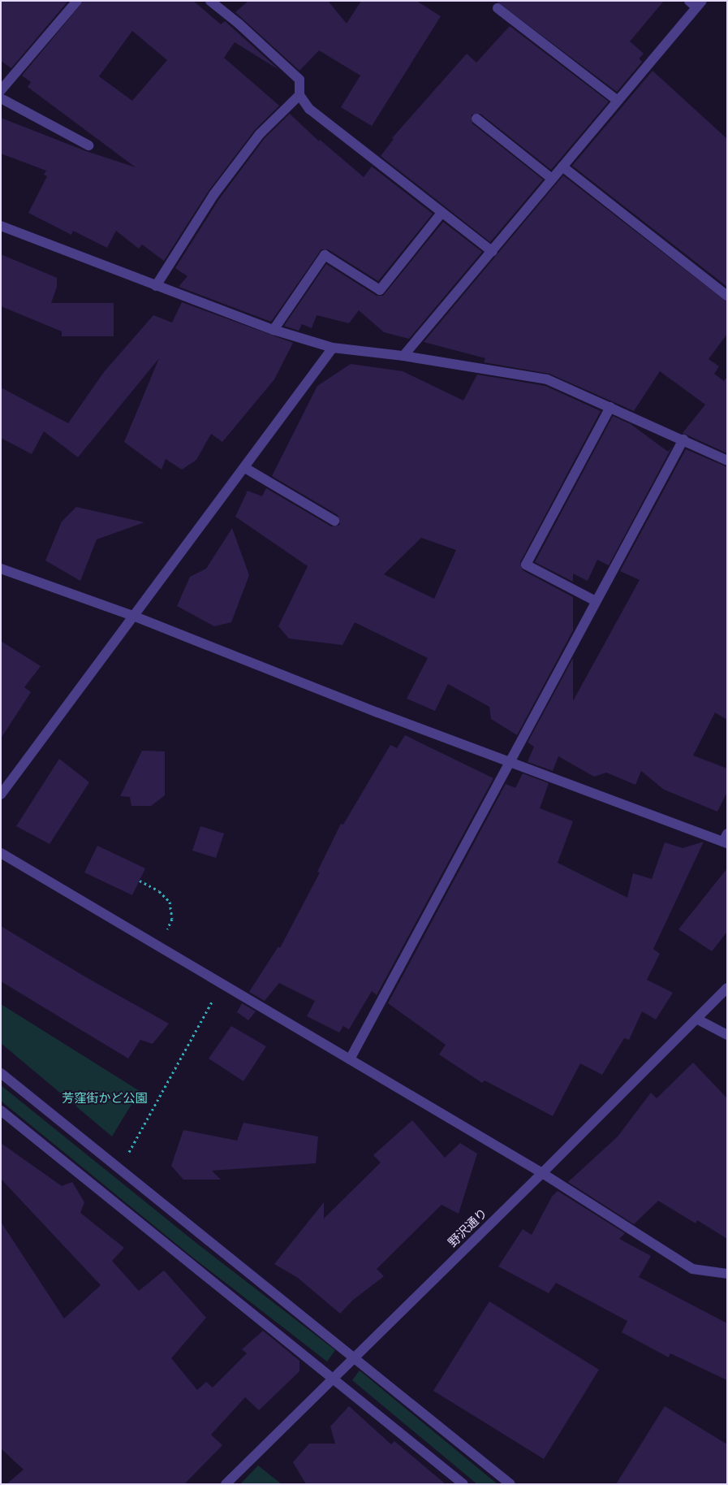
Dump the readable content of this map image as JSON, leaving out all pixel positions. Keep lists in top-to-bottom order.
{
  "streets": {
    "street": ["野沢通り"]
  },
  "parks": ["芳窪街かど公園"]
}
